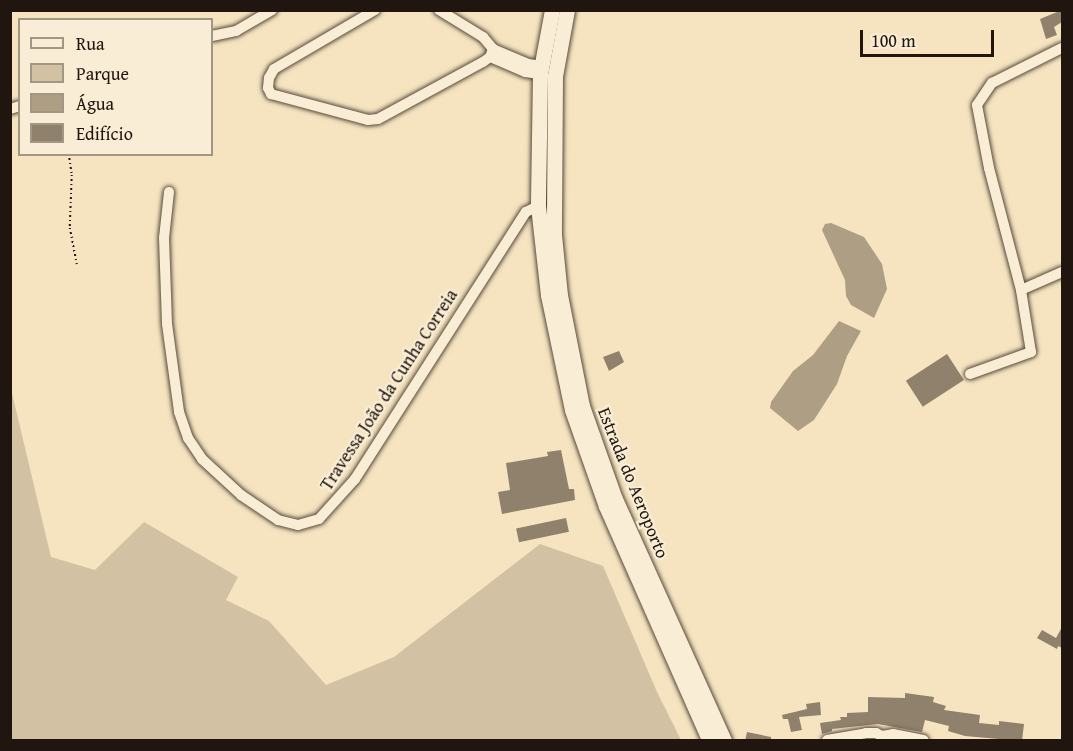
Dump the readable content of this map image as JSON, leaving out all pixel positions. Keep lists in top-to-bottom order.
{
  "streets": {
    "main road": ["Estrada do Aeroporto"],
    "street": ["Travessa João da Cunha Correia"]
  },
  "crossings": [
    ["Travessa João da Cunha Correia", "Estrada do Aeroporto"]
  ],
  "legend": [
    "Rua",
    "Parque",
    "Água",
    "Edifício"
  ],
  "scale_bar": "100 m"
}
